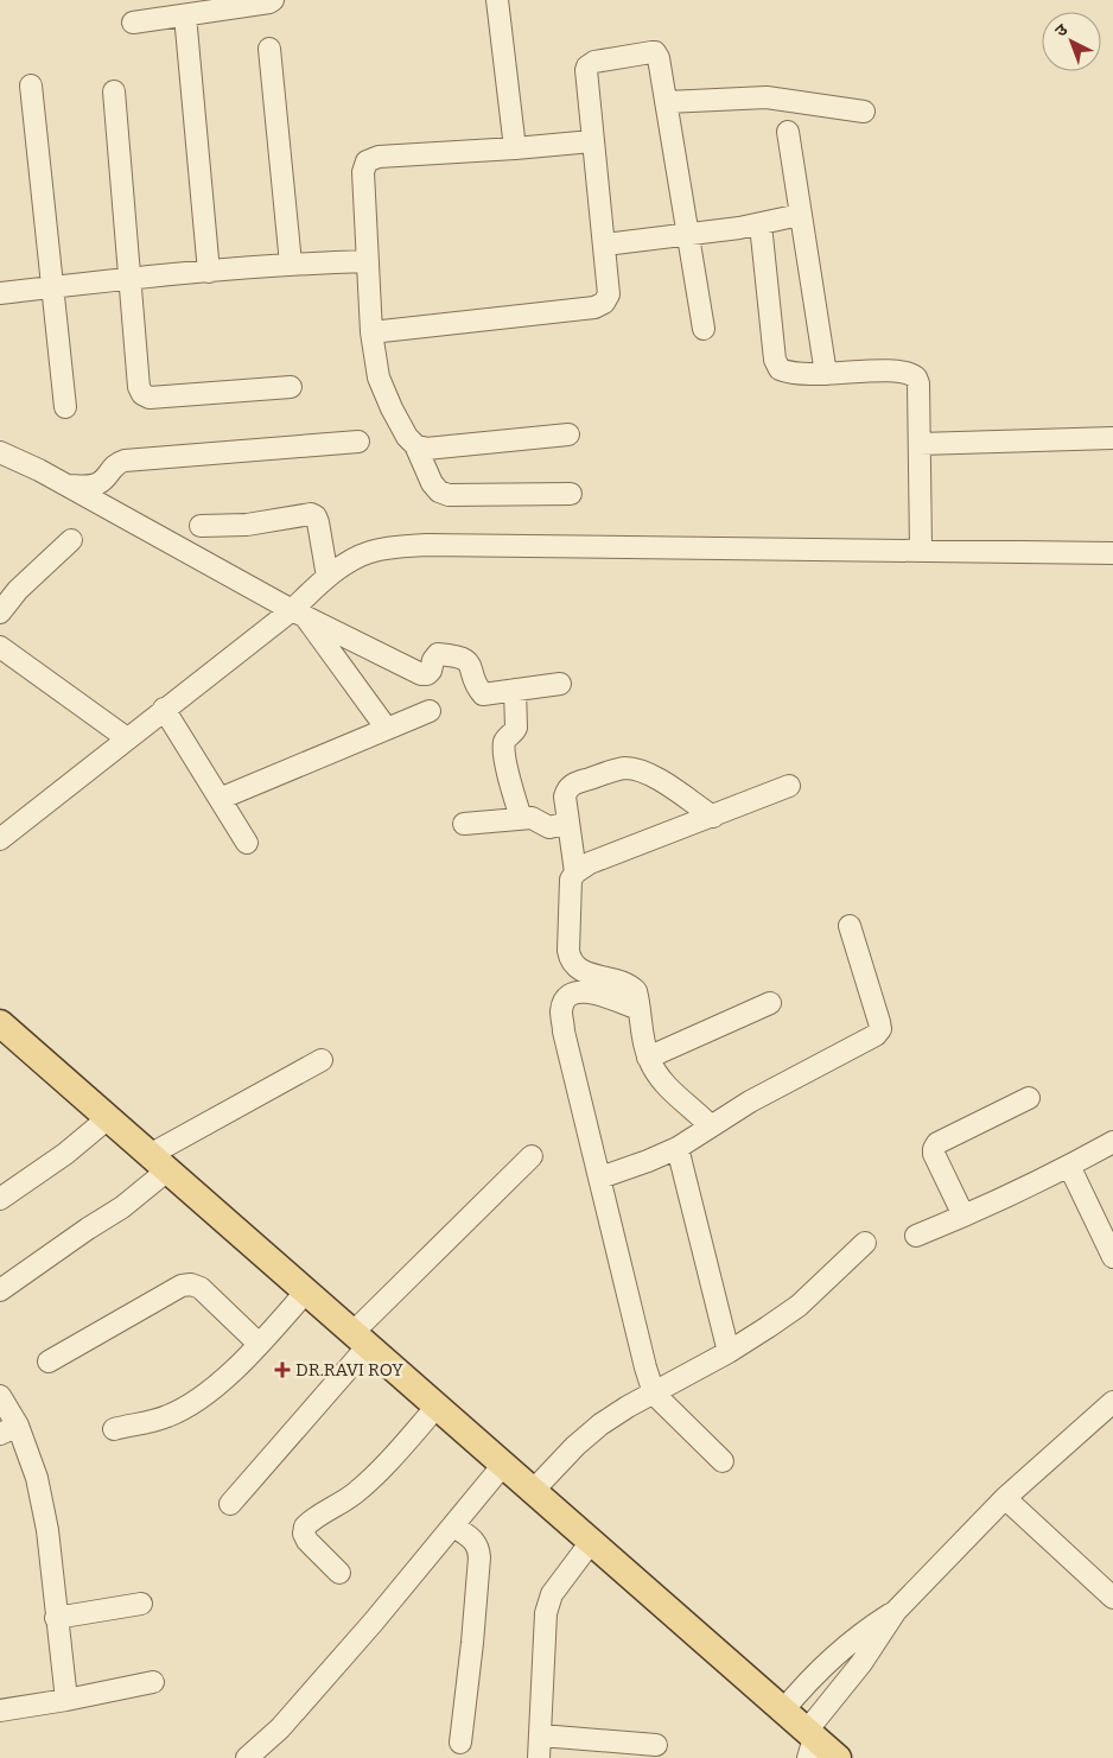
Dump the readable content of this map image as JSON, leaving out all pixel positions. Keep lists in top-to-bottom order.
{
  "places": {
    "health": ["DR.RAVI ROY"]
  },
  "north": "top left"
}
